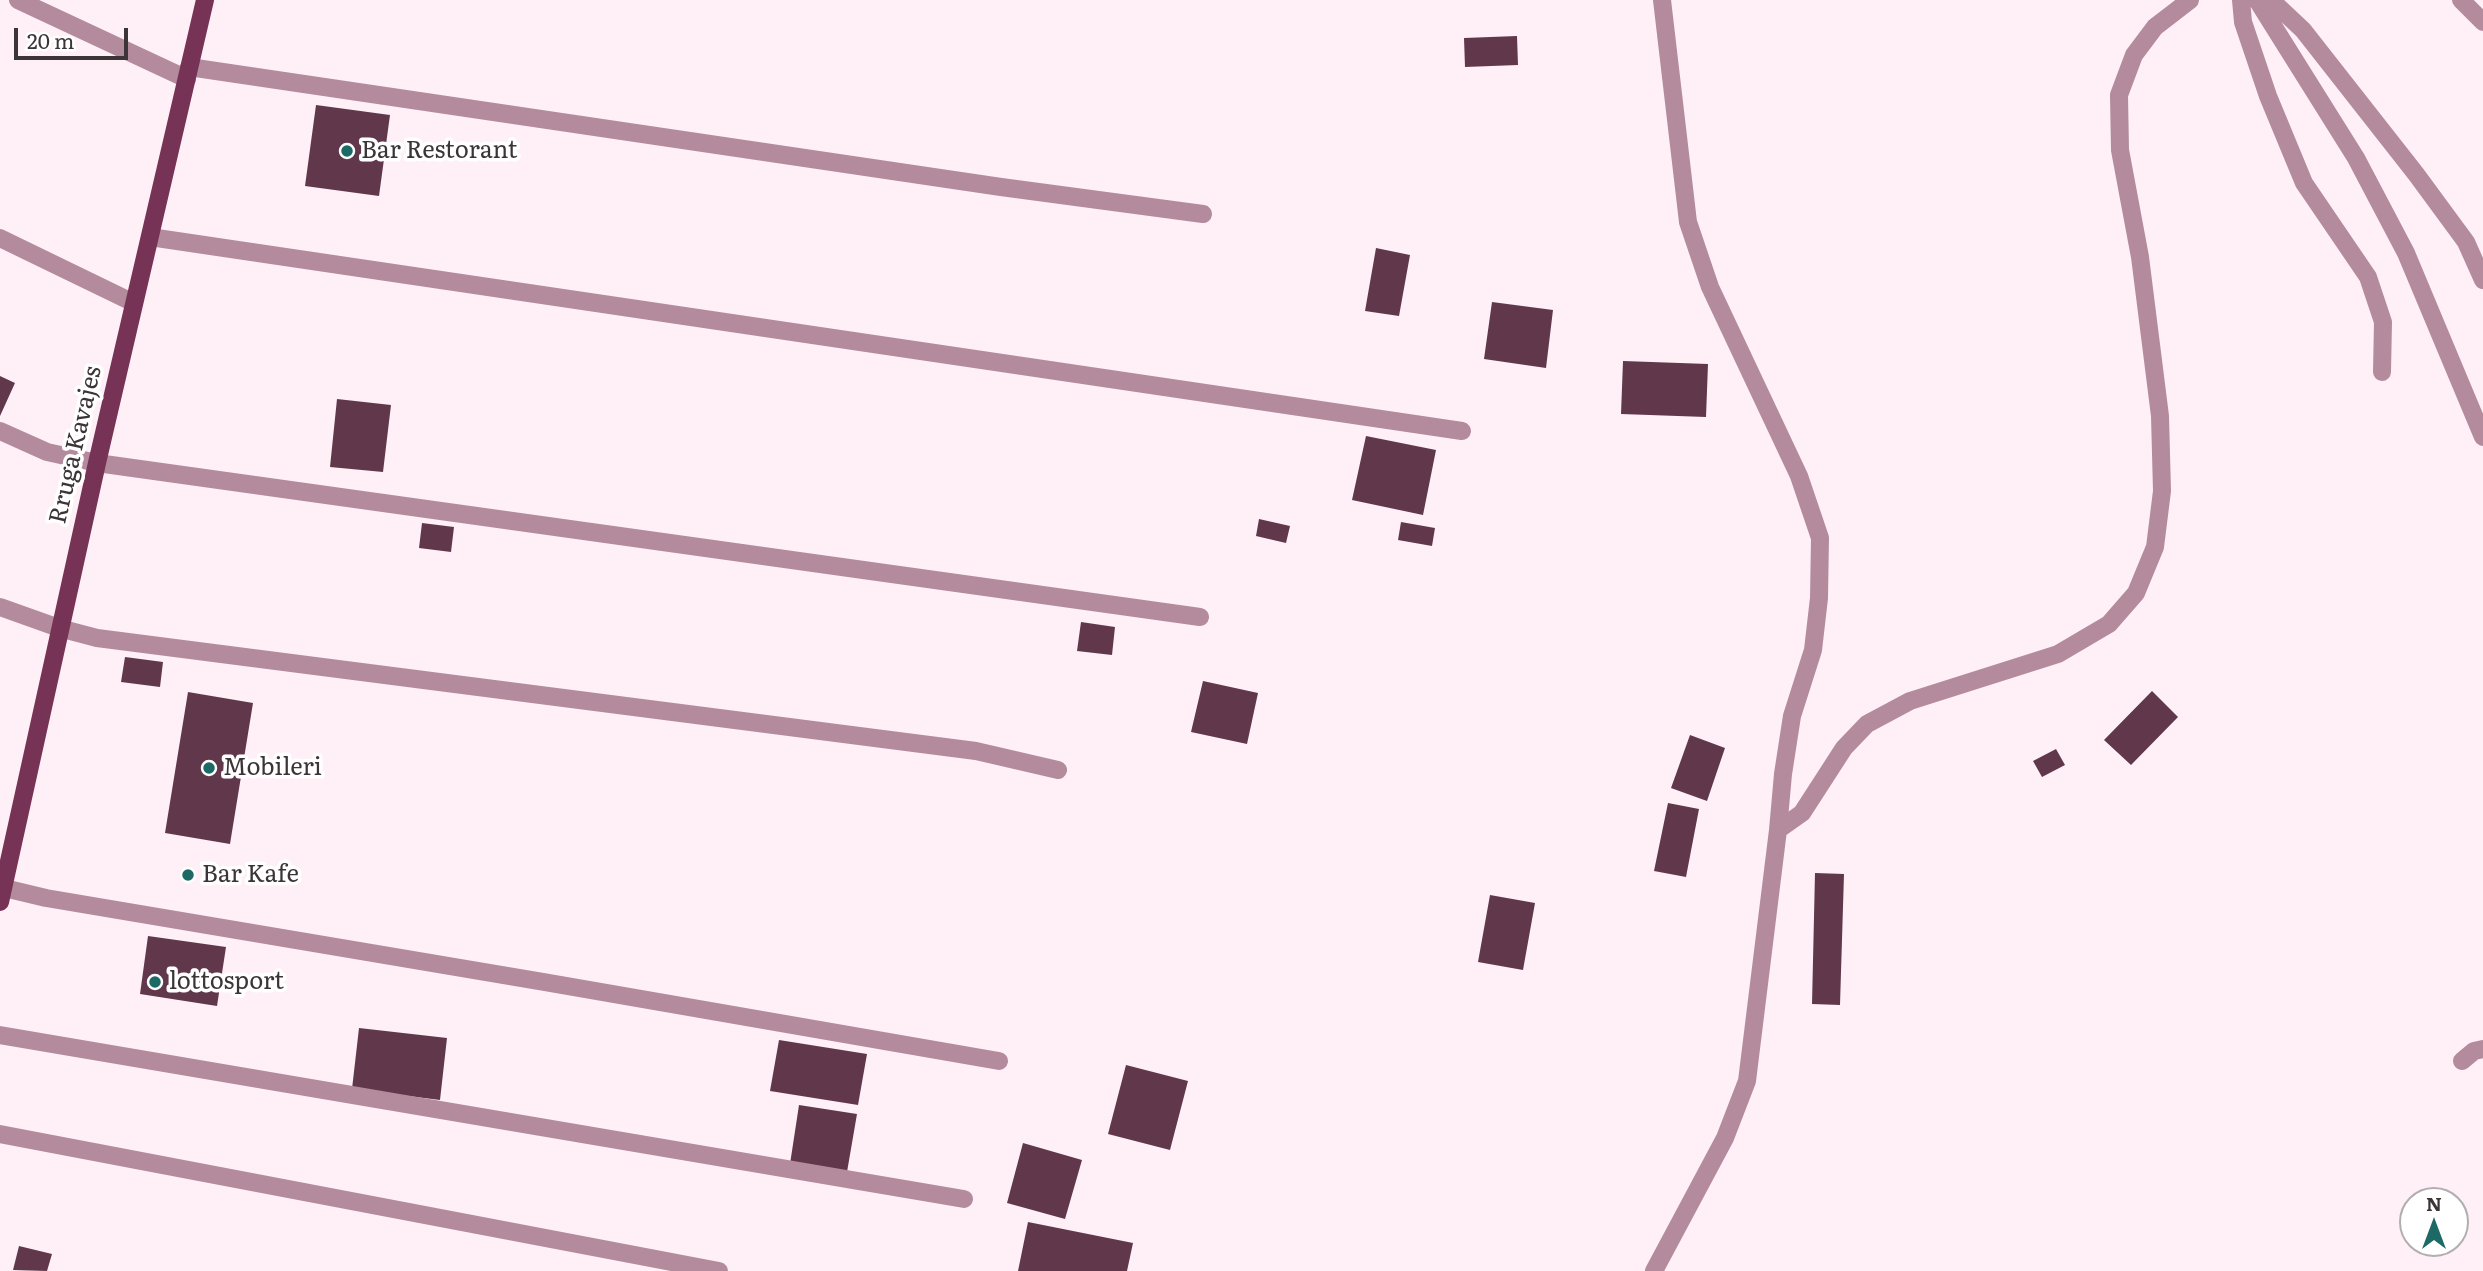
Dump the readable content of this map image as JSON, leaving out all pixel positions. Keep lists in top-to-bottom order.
{
  "streets": {
    "main road": ["Rruga Kavajes"]
  },
  "places": [
    "Bar Restorant",
    "Mobileri",
    "Bar Kafe",
    "lottosport"
  ],
  "scale_bar": "20 m",
  "north": "top"
}
